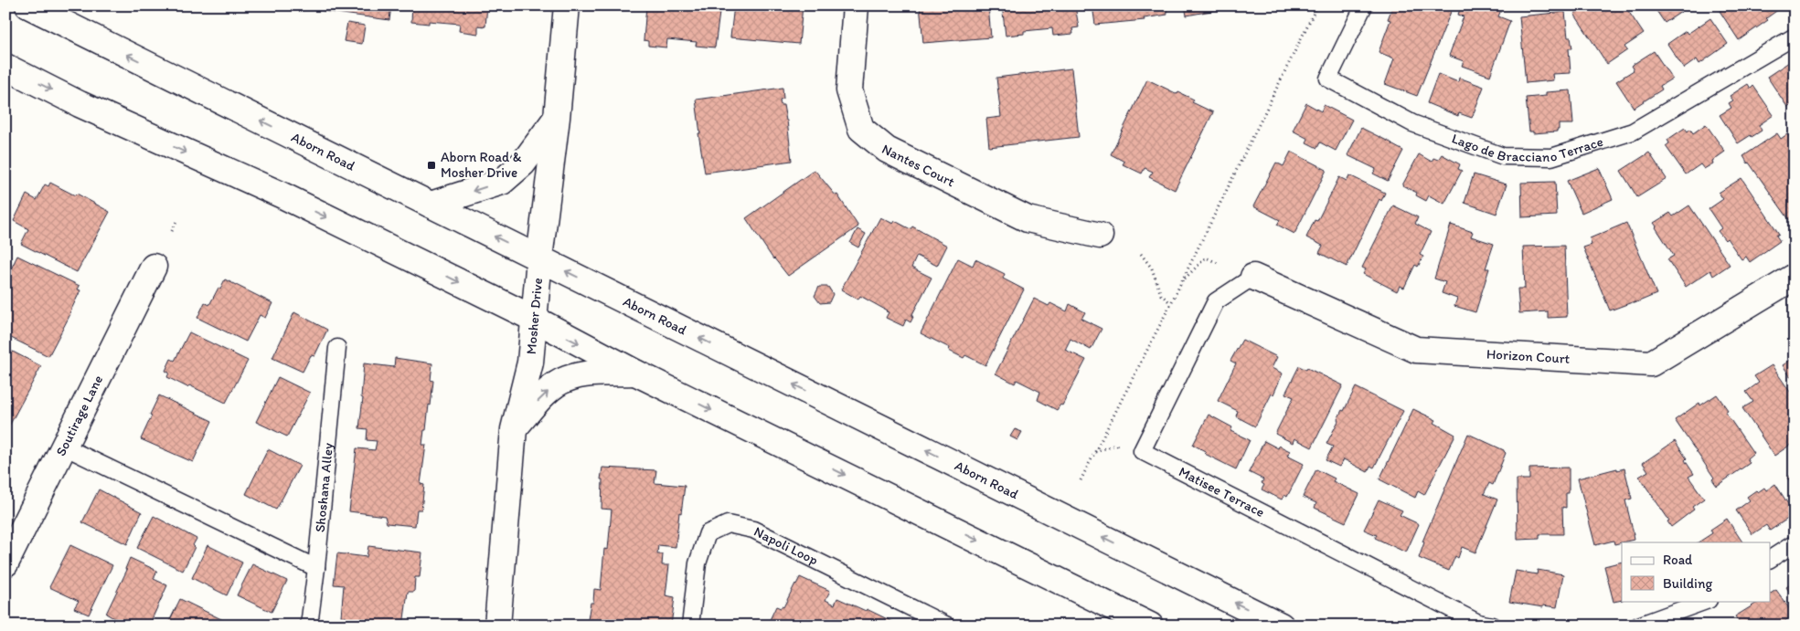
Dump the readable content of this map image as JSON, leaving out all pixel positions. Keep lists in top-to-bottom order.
{
  "streets": {
    "main road": [
      "Aborn Road",
      "Nantes Court",
      "Mosher Drive",
      "Horizon Court",
      "Soutirage Lane"
    ],
    "lane": [
      "Lago de Bracciano Terrace",
      "Shoshana Alley",
      "Matisee Terrace",
      "Napoli Loop"
    ]
  },
  "crossings": [
    ["Aborn Road", "Mosher Drive"],
    ["Horizon Court", "Matisee Terrace"]
  ],
  "places": {
    "transit": ["Aborn Road & Mosher Drive"]
  },
  "legend": ["Road", "Building"]
}
